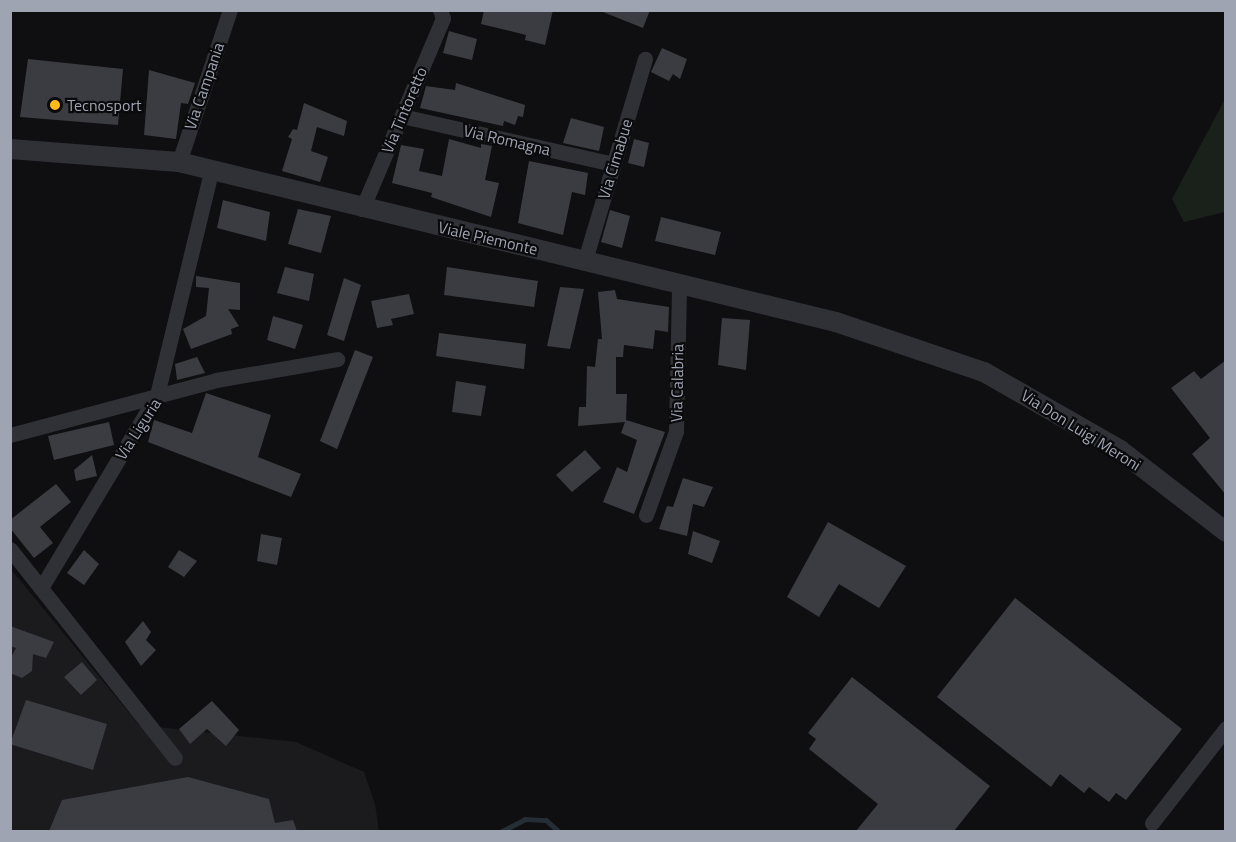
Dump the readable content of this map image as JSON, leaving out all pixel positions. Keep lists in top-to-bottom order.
{
  "streets": {
    "street": [
      "Via Campania",
      "Via Tintoretto",
      "Via Romagna",
      "Via Cimabue",
      "Viale Piemonte",
      "Via Calabria",
      "Via Liguria",
      "Via Don Luigi Meroni"
    ]
  },
  "crossings": [
    ["Via Campania", "Viale Piemonte"],
    ["Via Tintoretto", "Via Romagna"],
    ["Via Tintoretto", "Viale Piemonte"],
    ["Via Romagna", "Via Cimabue"],
    ["Via Cimabue", "Viale Piemonte"],
    ["Viale Piemonte", "Via Calabria"],
    ["Viale Piemonte", "Via Don Luigi Meroni"]
  ],
  "places": ["Tecnosport"]
}
